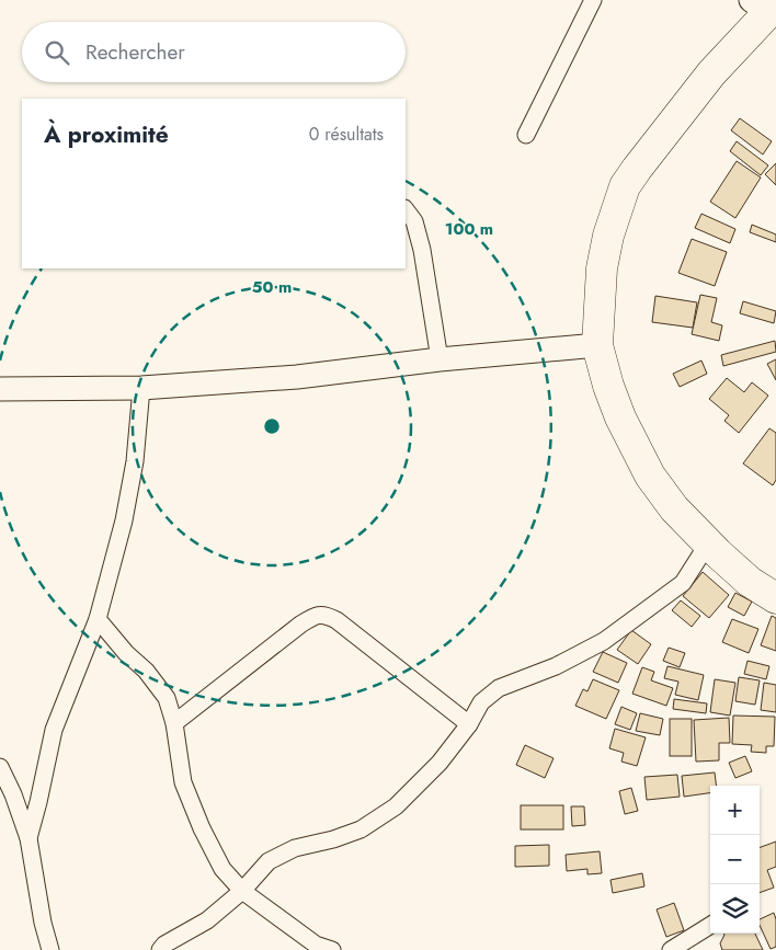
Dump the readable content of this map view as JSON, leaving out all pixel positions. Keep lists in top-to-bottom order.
{
  "page": {
    "search": "Rechercher",
    "heading": ["À proximité", "0 résultats"],
    "map_buttons": ["+", "−"]
  },
  "rings": ["100 m", "50 m"]
}
